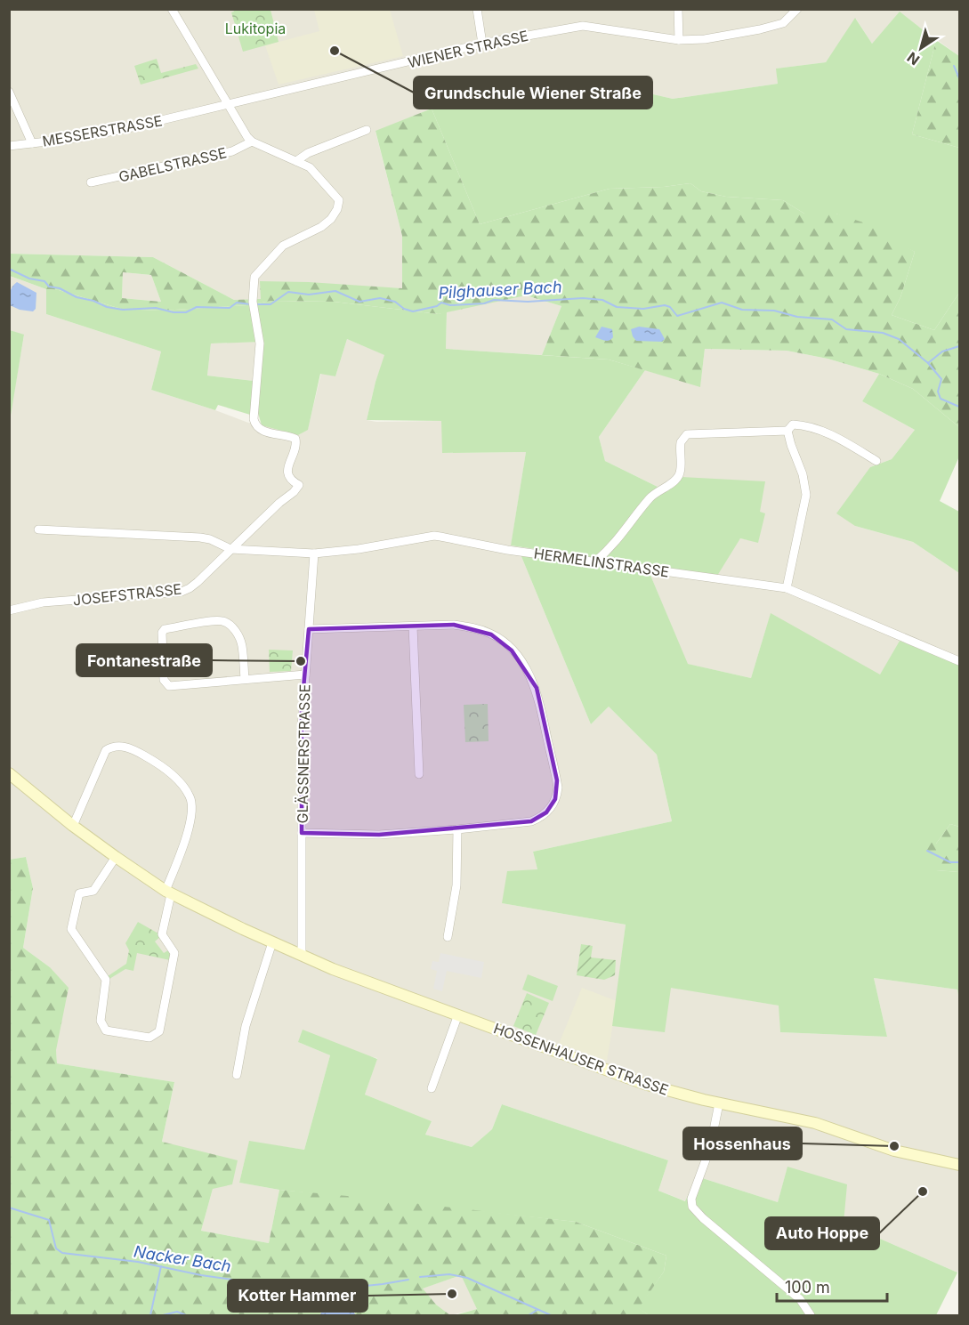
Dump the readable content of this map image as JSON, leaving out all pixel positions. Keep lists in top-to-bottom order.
{
  "streets": {
    "street": [
      "WIENER STRASSE",
      "MESSERSTRASSE",
      "GABELSTRASSE",
      "HERMELINSTRASSE",
      "JOSEFSTRASSE",
      "GLÄSSNERSTRASSE",
      "HOSSENHAUSER STRASSE"
    ]
  },
  "crossings": [
    ["WIENER STRASSE", "MESSERSTRASSE"],
    ["HERMELINSTRASSE", "JOSEFSTRASSE"],
    ["HERMELINSTRASSE", "GLÄSSNERSTRASSE"],
    ["GLÄSSNERSTRASSE", "HOSSENHAUSER STRASSE"]
  ],
  "water": ["Pilghauser Bach", "Nacker Bach"],
  "parks": ["Lukitopia"],
  "places": [
    "Grundschule Wiener Straße",
    "Fontanestraße",
    "Hossenhaus",
    "Auto Hoppe",
    "Kotter Hammer"
  ],
  "scale_bar": "100 m",
  "north": "bottom left"
}
